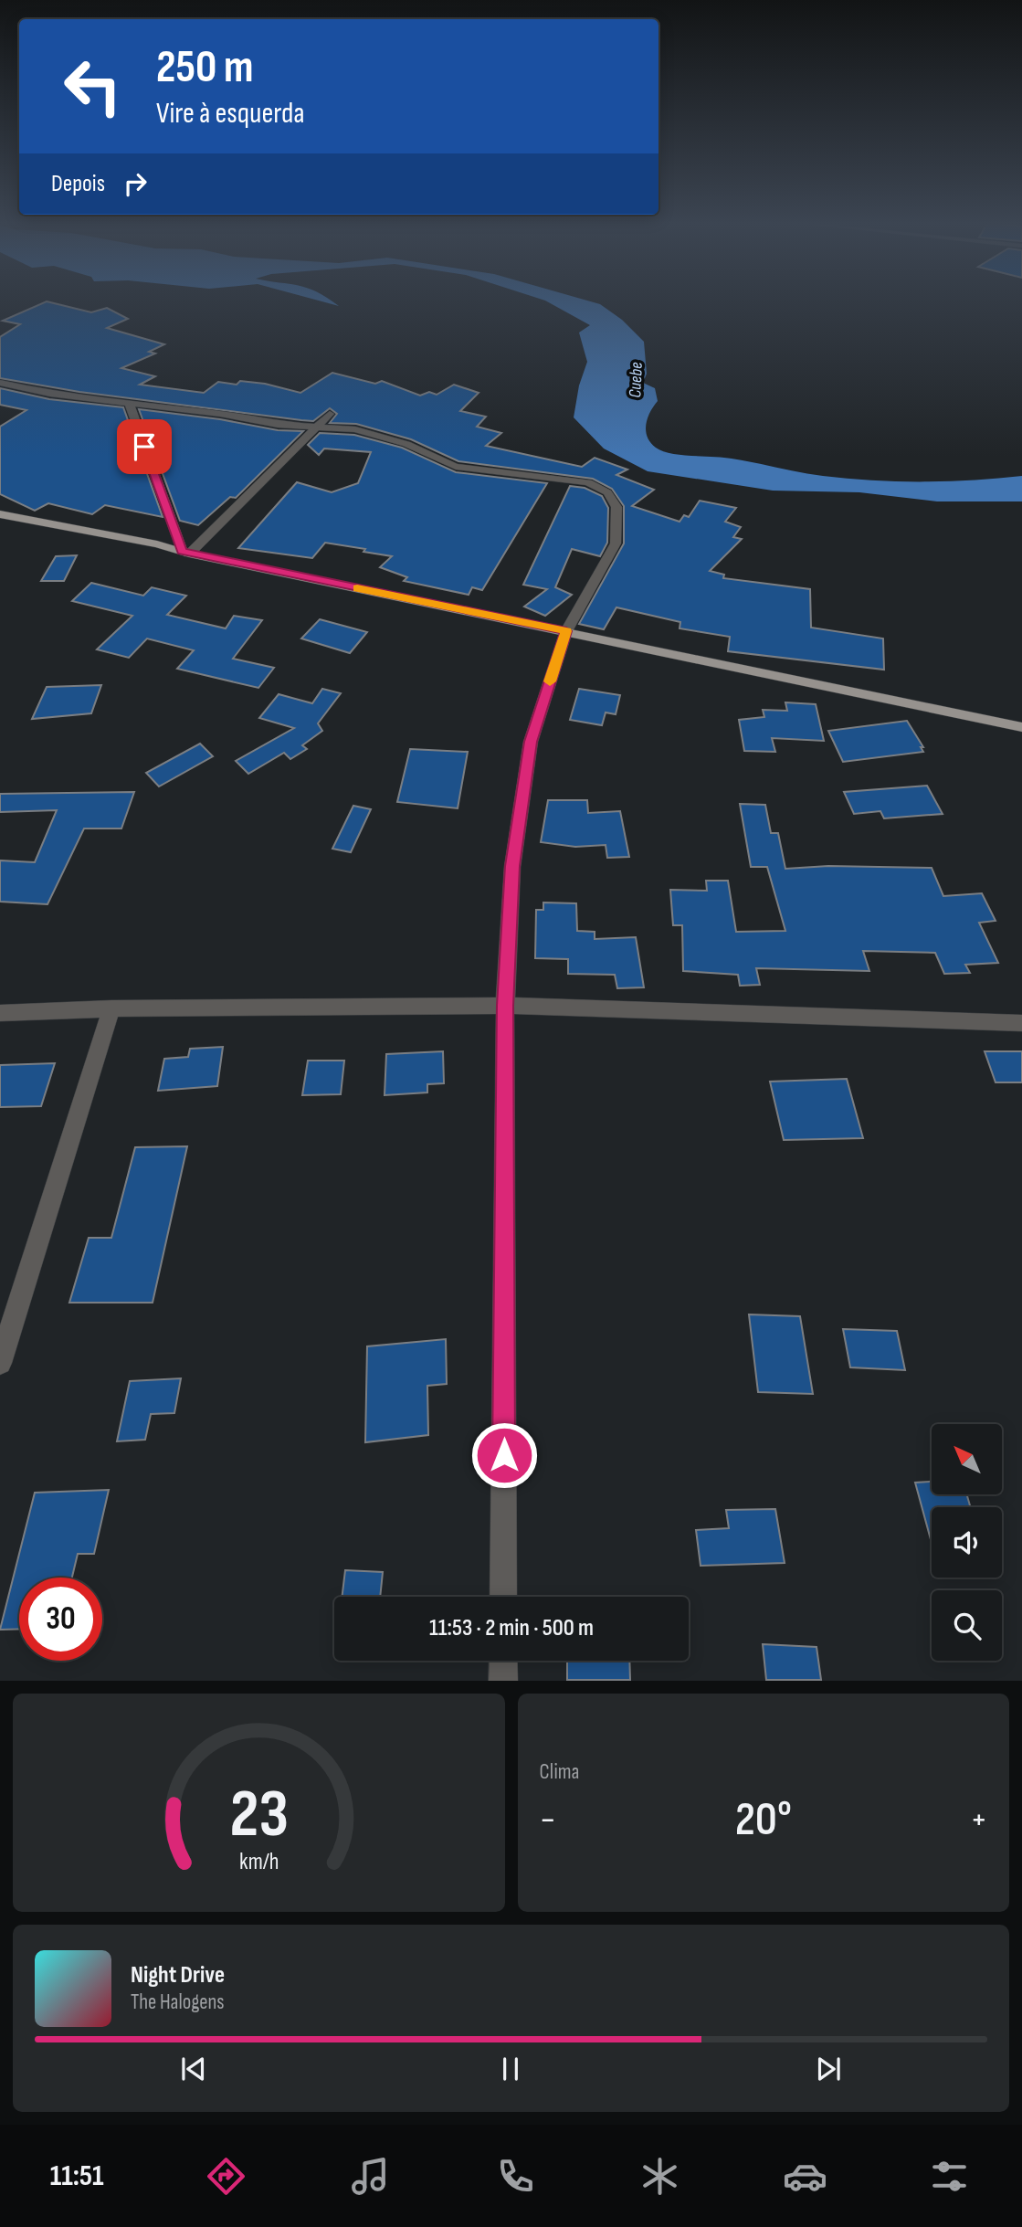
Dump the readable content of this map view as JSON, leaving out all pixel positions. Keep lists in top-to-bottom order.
{
  "water": ["Cuebe"],
  "north": "top left",
  "page": {
    "turn": ["250 m", "Vire à esquerda"],
    "then": "Depois",
    "limit": "30",
    "trip": "11:53 · 2 min · 500 m",
    "tile": "Clima",
    "heat": ["−", "20°", "+"],
    "song": ["Night Drive", "The Halogens"],
    "tabs": "11:51",
    "gauge": ["23", "km/h"]
  }
}
